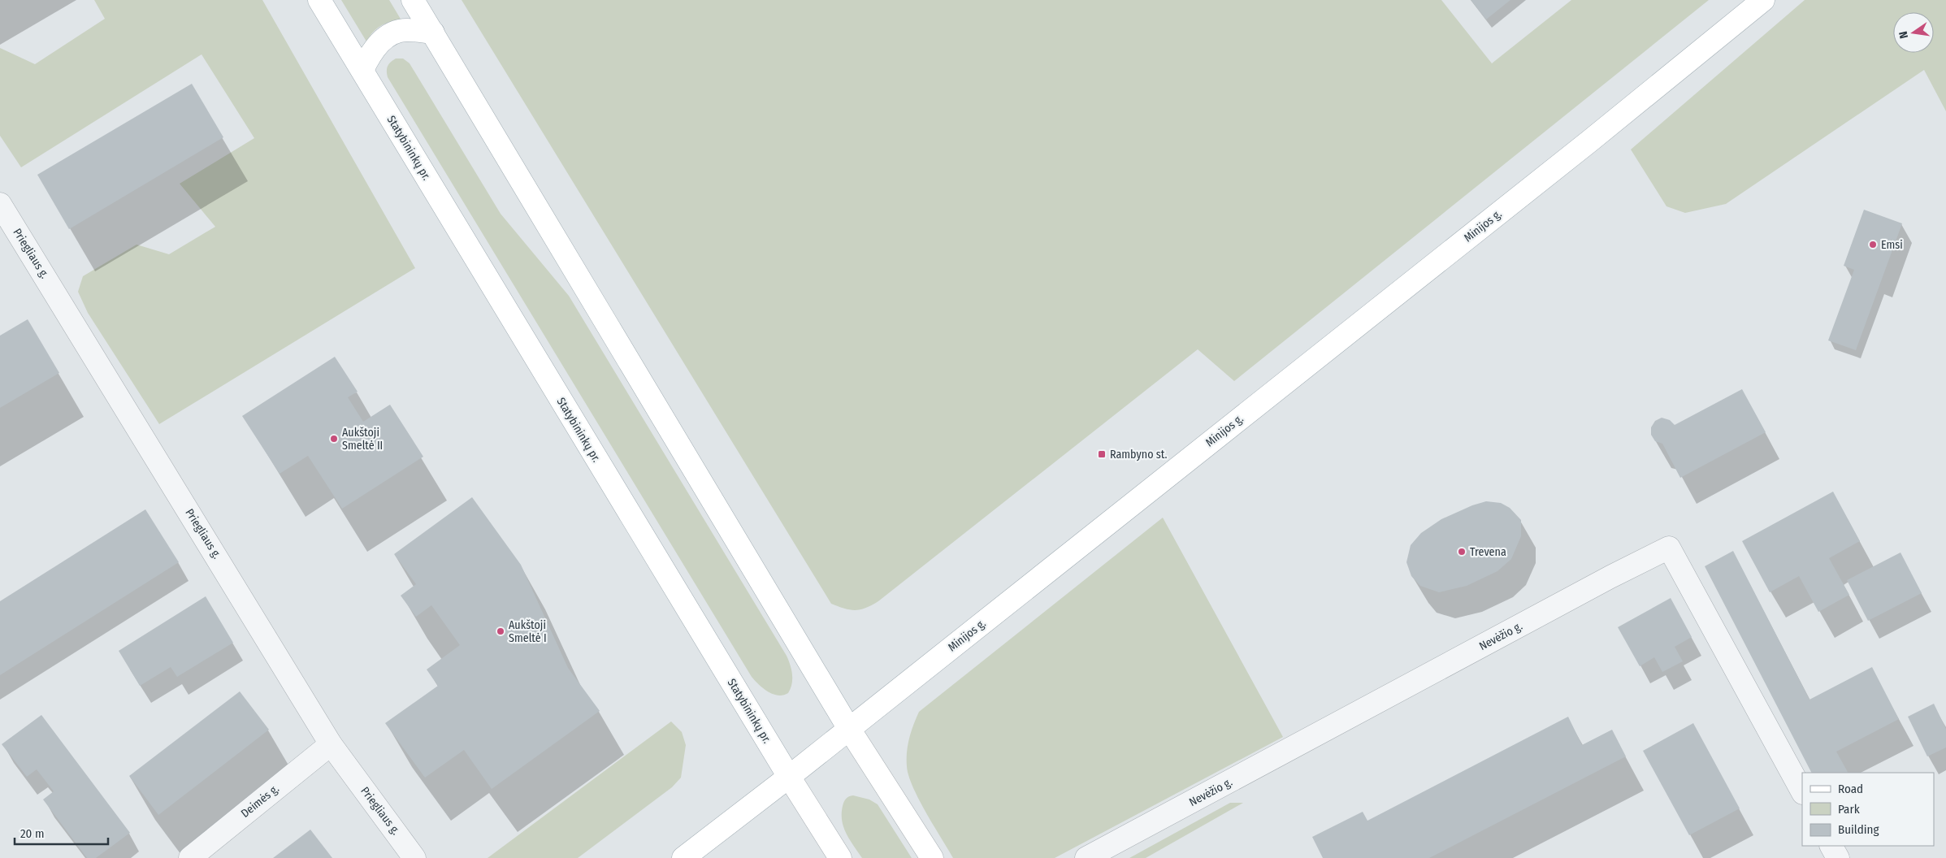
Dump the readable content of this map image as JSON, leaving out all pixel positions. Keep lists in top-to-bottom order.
{
  "streets": {
    "main road": ["Statybininkų pr.", "Minijos g."],
    "street": ["Priegliaus g.", "Nevėžio g.", "Deimės g."]
  },
  "crossings": [
    ["Statybininkų pr.", "Minijos g."],
    ["Priegliaus g.", "Deimės g."]
  ],
  "places": {
    "other": [
      "Emsi",
      "Aukštoji Smeltė II",
      "Trevena",
      "Aukštoji Smeltė I"
    ],
    "transit": ["Rambyno st."]
  },
  "legend": ["Road", "Park", "Building"],
  "scale_bar": "20 m",
  "north": "left"
}
